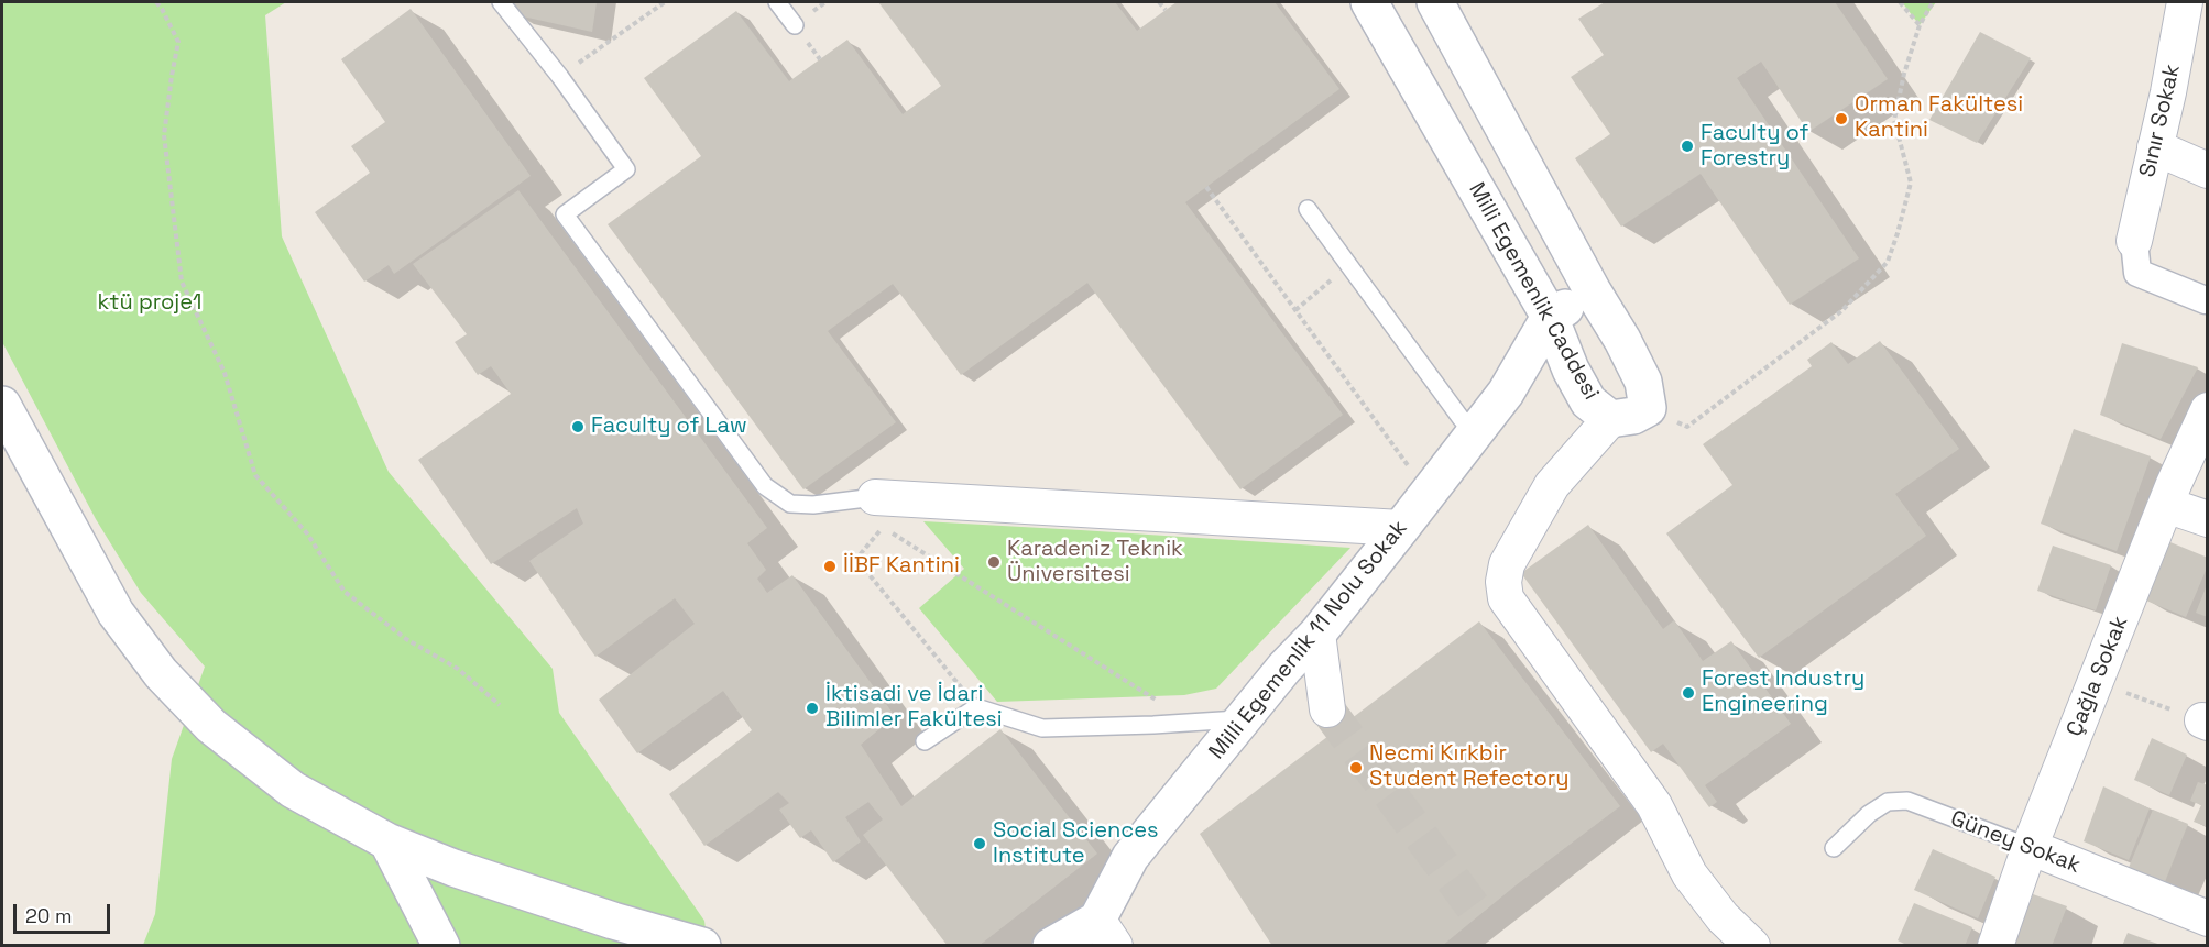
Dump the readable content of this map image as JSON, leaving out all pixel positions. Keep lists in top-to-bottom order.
{
  "streets": {
    "street": [
      "Sınır Sokak",
      "Milli Egemenlik Caddesi",
      "Milli Egemenlik 11 Nolu Sokak",
      "Çağla Sokak",
      "Güney Sokak"
    ]
  },
  "crossings": [
    ["Milli Egemenlik Caddesi", "Milli Egemenlik 11 Nolu Sokak"],
    ["Çağla Sokak", "Güney Sokak"]
  ],
  "parks": ["ktü proje1"],
  "places": [
    "Orman Fakültesi Kantini",
    "Faculty of Forestry",
    "Faculty of Law",
    "Karadeniz Teknik Üniversitesi",
    "İİBF Kantini",
    "Forest Industry Engineering",
    "İktisadi ve İdari Bilimler Fakültesi",
    "Necmi Kırkbir Student Refectory",
    "Social Sciences Institute"
  ],
  "scale_bar": "20 m"
}
